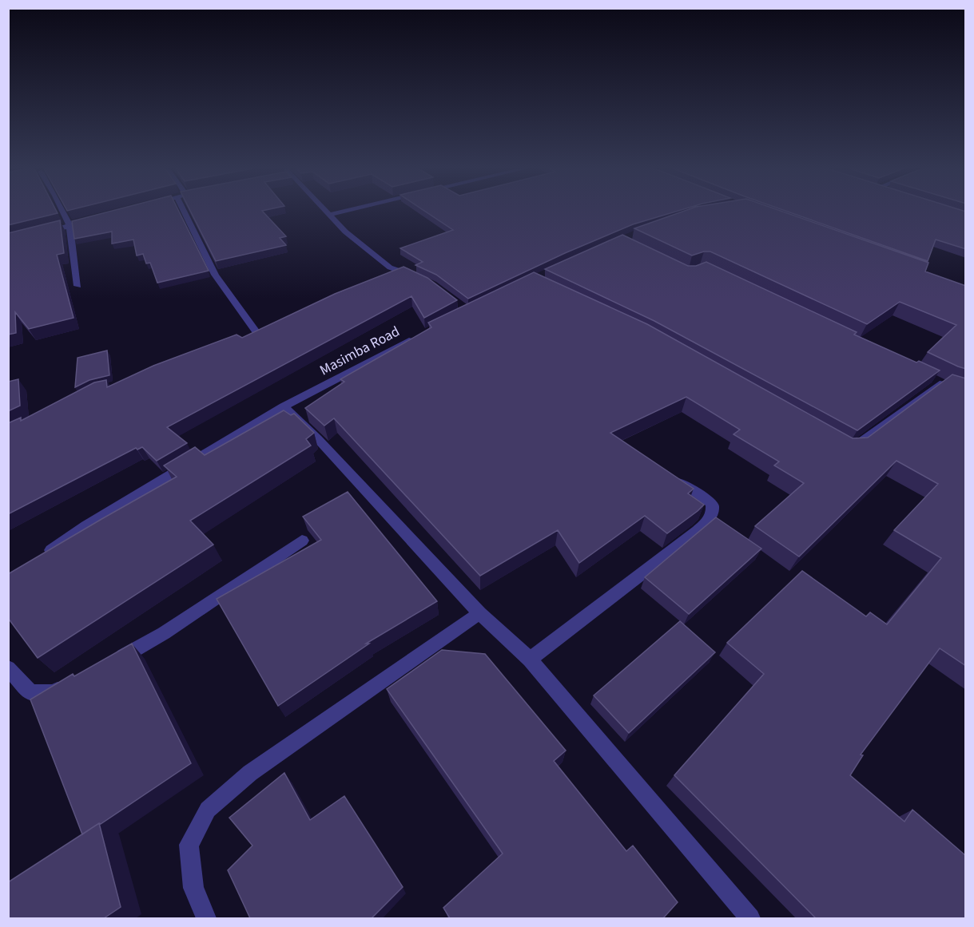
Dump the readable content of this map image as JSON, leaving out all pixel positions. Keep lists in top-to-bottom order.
{
  "streets": {
    "street": ["Masimba Road"]
  }
}
